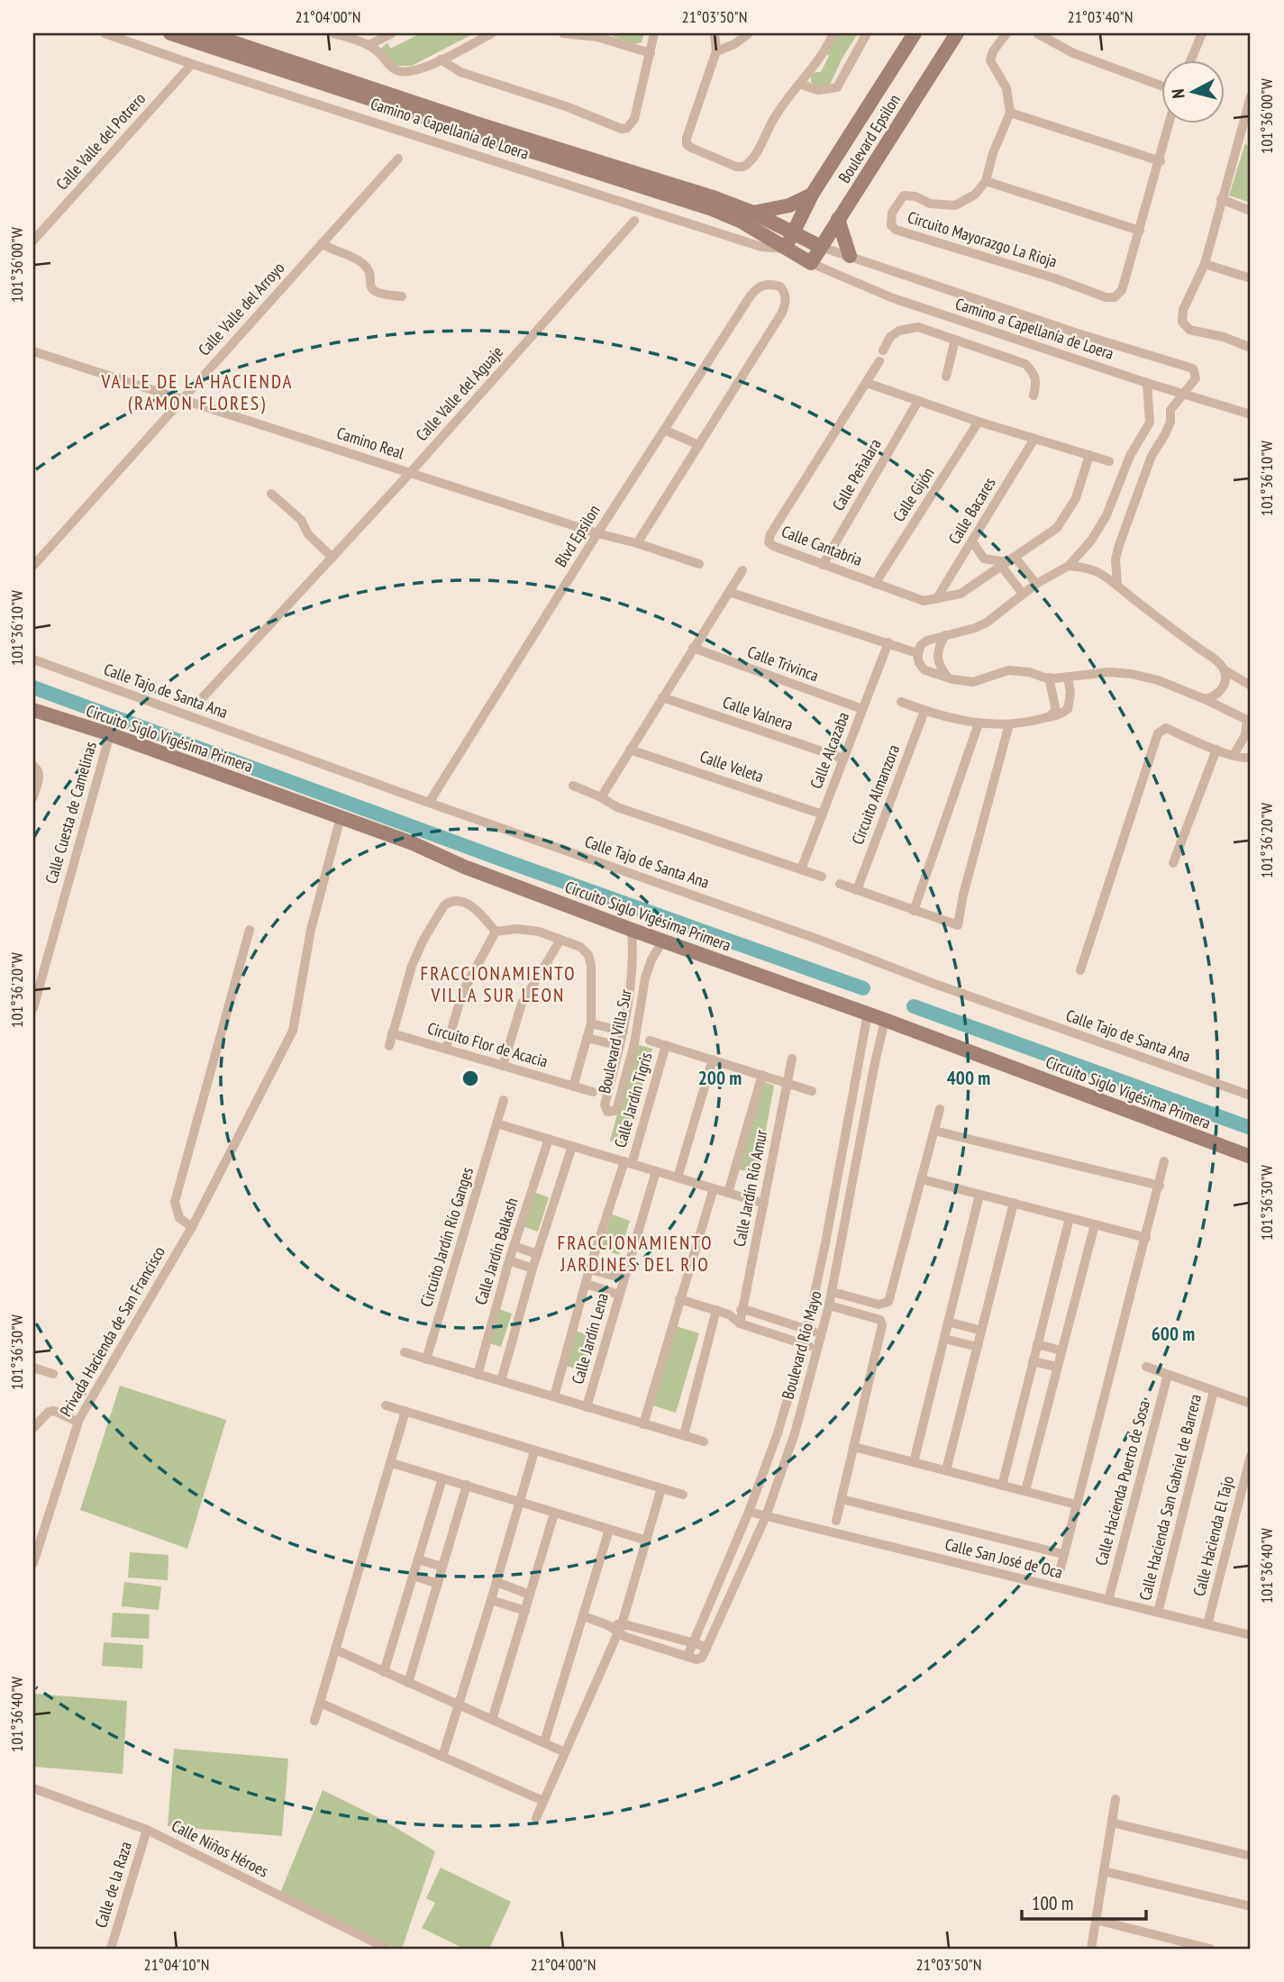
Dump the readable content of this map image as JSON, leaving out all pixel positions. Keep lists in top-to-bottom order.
{
  "streets": {
    "street": [
      "Camino a Capellanía de Loera",
      "Boulevard Epsilon",
      "Calle Valle del Potrero",
      "Circuito Mayorazgo La Rioja",
      "Calle Valle del Arroyo",
      "Calle Valle del Aguaje",
      "Camino Real",
      "Calle Peñalara",
      "Calle Gijón",
      "Calle Bacares",
      "Blvd Epsilon",
      "Calle Cantabria",
      "Calle Trivinca",
      "Calle Tajo de Santa Ana",
      "Calle Valnera",
      "Circuito Siglo Vigésima Primera",
      "Calle Alcazaba",
      "Calle Veleta",
      "Circuito Almanzora",
      "Calle Cuesta de Camelinas",
      "Boulevard Villa Sur",
      "Circuito Flor de Acacia",
      "Calle Jardín Tigris",
      "Calle Jardín Río Amur",
      "Circuito Jardín Río Ganges",
      "Calle Jardín Balkash",
      "Privada Hacienda de San Francisco",
      "Calle Jardín Lena",
      "Boulevard Río Mayo",
      "Calle Hacienda Puerto de Sosa",
      "Calle Hacienda San Gabriel de Barrera",
      "Calle Hacienda El Tajo",
      "Calle San José de Oca",
      "Calle Niños Héroes",
      "Calle de la Raza"
    ]
  },
  "crossings": [
    ["Camino a Capellanía de Loera", "Boulevard Epsilon"],
    ["Camino a Capellanía de Loera", "Calle Valle del Potrero"],
    ["Calle Valle del Arroyo", "Camino Real"],
    ["Calle Valle del Aguaje", "Camino Real"],
    ["Camino Real", "Blvd Epsilon"],
    ["Calle Peñalara", "Calle Cantabria"],
    ["Calle Gijón", "Calle Cantabria"],
    ["Calle Bacares", "Calle Cantabria"],
    ["Blvd Epsilon", "Calle Tajo de Santa Ana"],
    ["Calle Trivinca", "Calle Alcazaba"],
    ["Calle Valnera", "Calle Alcazaba"],
    ["Circuito Siglo Vigésima Primera", "Calle Cuesta de Camelinas"],
    ["Circuito Siglo Vigésima Primera", "Boulevard Villa Sur"],
    ["Circuito Siglo Vigésima Primera", "Privada Hacienda de San Francisco"],
    ["Circuito Siglo Vigésima Primera", "Boulevard Río Mayo"],
    ["Calle Alcazaba", "Calle Veleta"],
    ["Calle Jardín Tigris", "Calle Jardín Lena"],
    ["Boulevard Río Mayo", "Calle San José de Oca"],
    ["Calle Hacienda Puerto de Sosa", "Calle San José de Oca"],
    ["Calle Hacienda San Gabriel de Barrera", "Calle San José de Oca"],
    ["Calle Hacienda El Tajo", "Calle San José de Oca"],
    ["Calle Niños Héroes", "Calle de la Raza"]
  ],
  "districts": ["VALLE DE LA HACIENDA (RAMON FLORES)", "FRACCIONAMIENTO VILLA SUR LEON", "FRACCIONAMIENTO JARDINES DEL RIO"],
  "scale_bar": "100 m",
  "north": "left",
  "coordinates": [
    "21°04'00\"N",
    "21°03'50\"N",
    "21°03'40\"N",
    "101°36'00\"W",
    "101°36'10\"W",
    "101°36'20\"W",
    "101°36'30\"W",
    "101°36'40\"W",
    "21°04'10\"N"
  ],
  "rings": ["200 m", "400 m", "600 m"]
}
